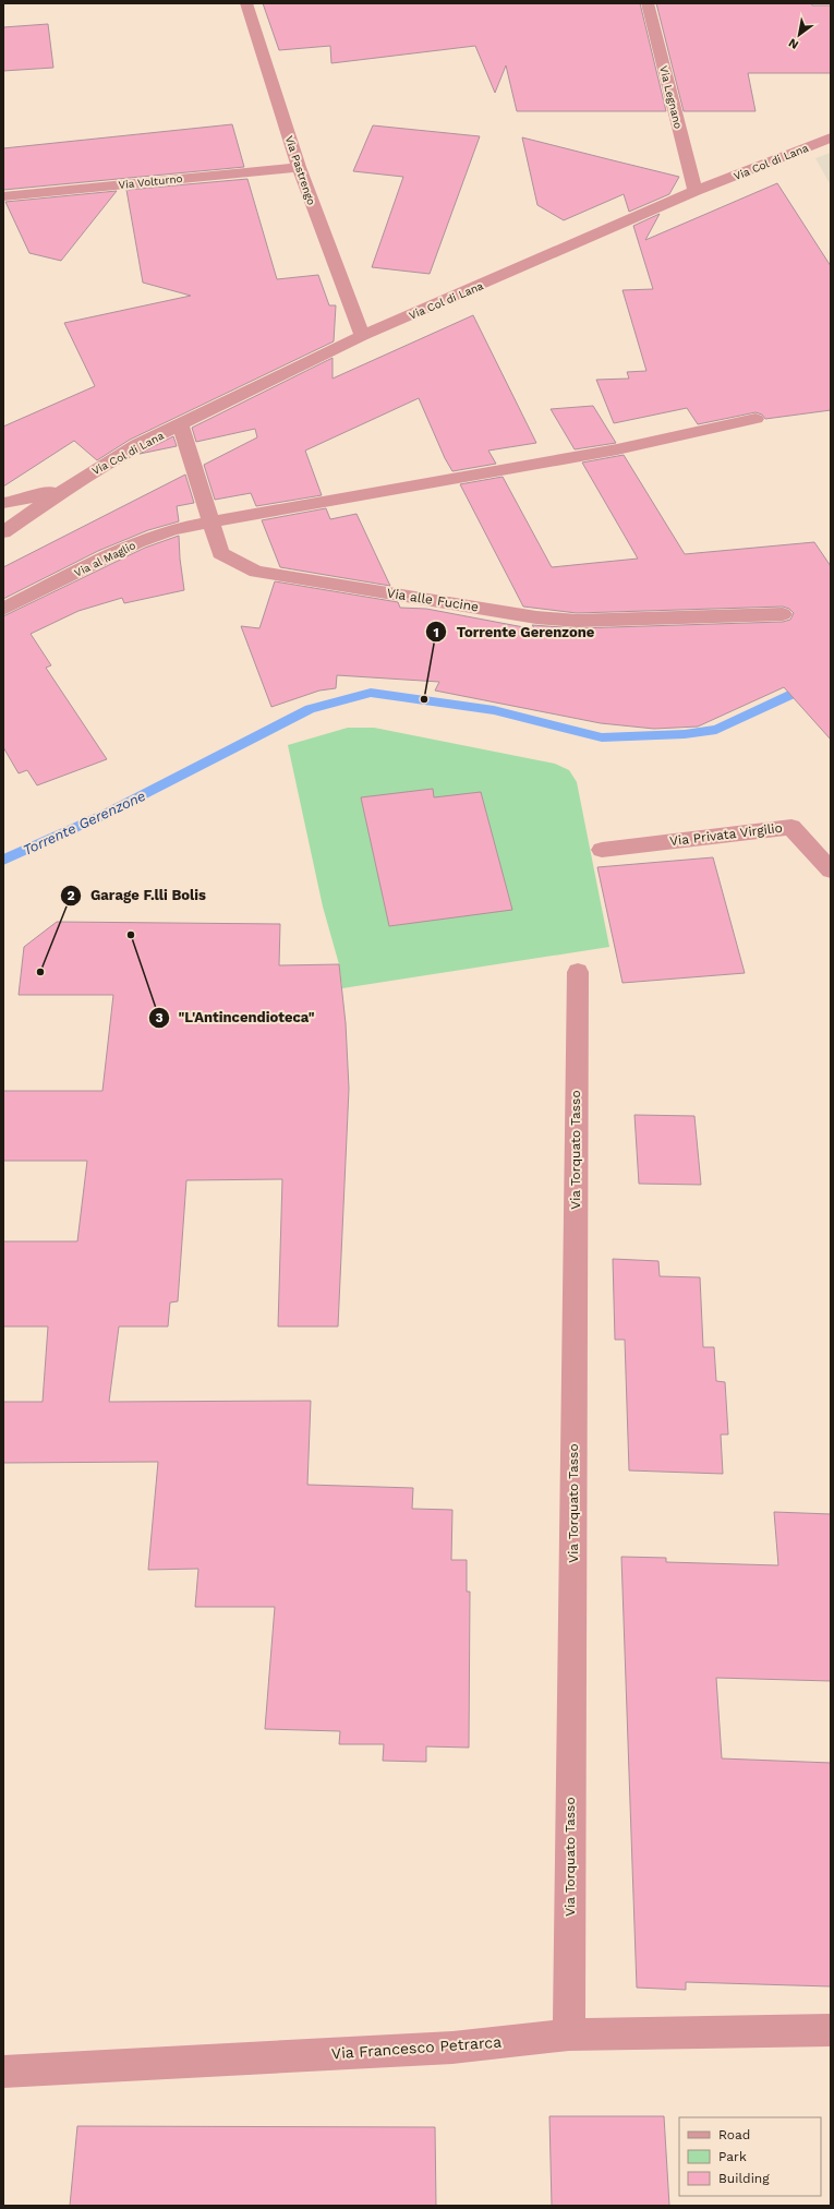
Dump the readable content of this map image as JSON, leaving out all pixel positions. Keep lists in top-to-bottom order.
{
  "streets": {
    "street": [
      "Via Legnano",
      "Via Col di Lana",
      "Via Pastrengo",
      "Via Volturno",
      "Via al Maglio",
      "Via alle Fucine",
      "Via Privata Virgilio",
      "Via Torquato Tasso",
      "Via Francesco Petrarca"
    ]
  },
  "crossings": [
    ["Via Legnano", "Via Col di Lana"],
    ["Via Col di Lana", "Via Pastrengo"],
    ["Via Col di Lana", "Via alle Fucine"],
    ["Via Pastrengo", "Via Volturno"],
    ["Via al Maglio", "Via alle Fucine"],
    ["Via Torquato Tasso", "Via Francesco Petrarca"]
  ],
  "water": ["Torrente Gerenzone"],
  "places": ["Torrente Gerenzone", "\"L'Antincendioteca\"", "Garage F.lli Bolis"],
  "legend": ["Road", "Park", "Building"],
  "north": "bottom left"
}
